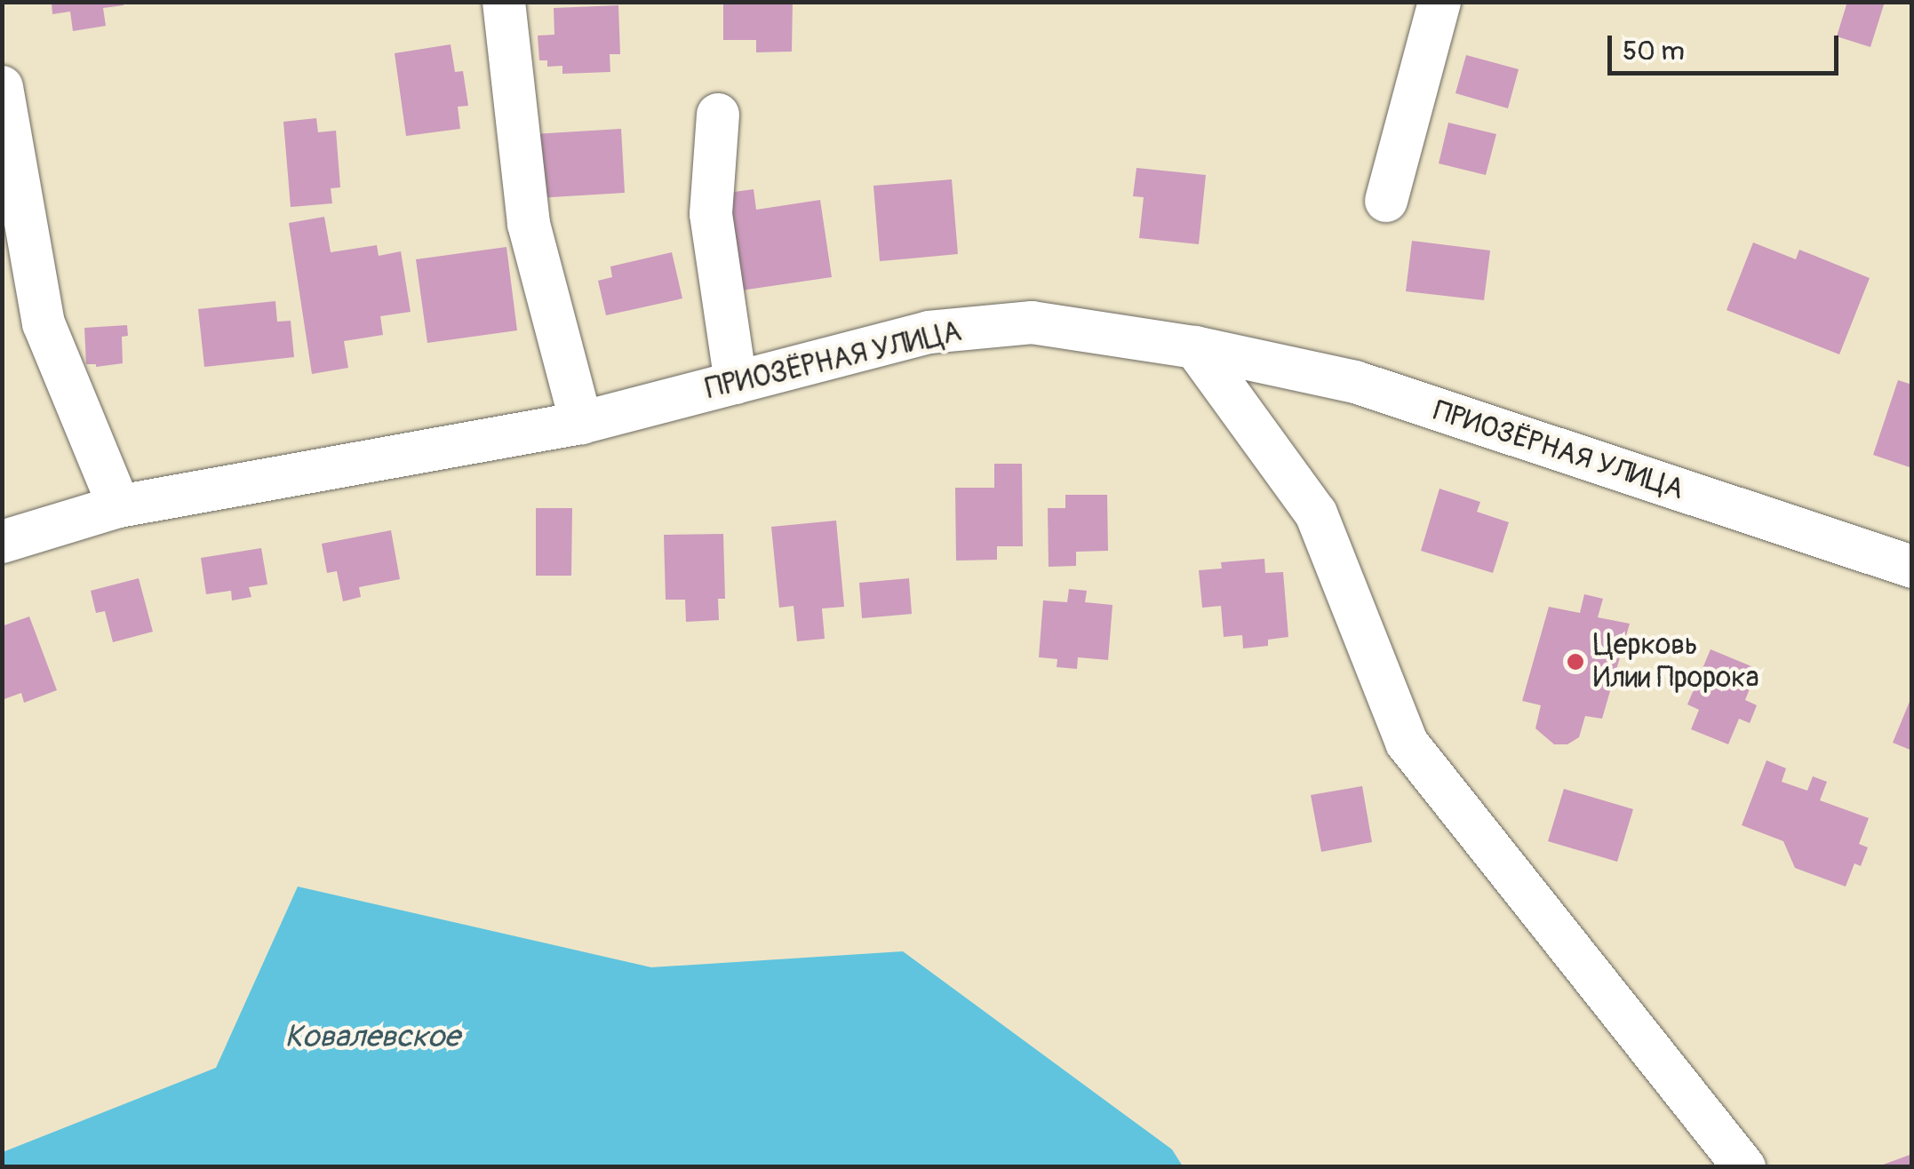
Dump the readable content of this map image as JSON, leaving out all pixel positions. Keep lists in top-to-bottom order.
{
  "streets": {
    "street": ["ПРИОЗЁРНАЯ УЛИЦА"]
  },
  "water": ["Ковалевское"],
  "places": ["Церковь Илии Пророка"],
  "scale_bar": "50 m"
}
